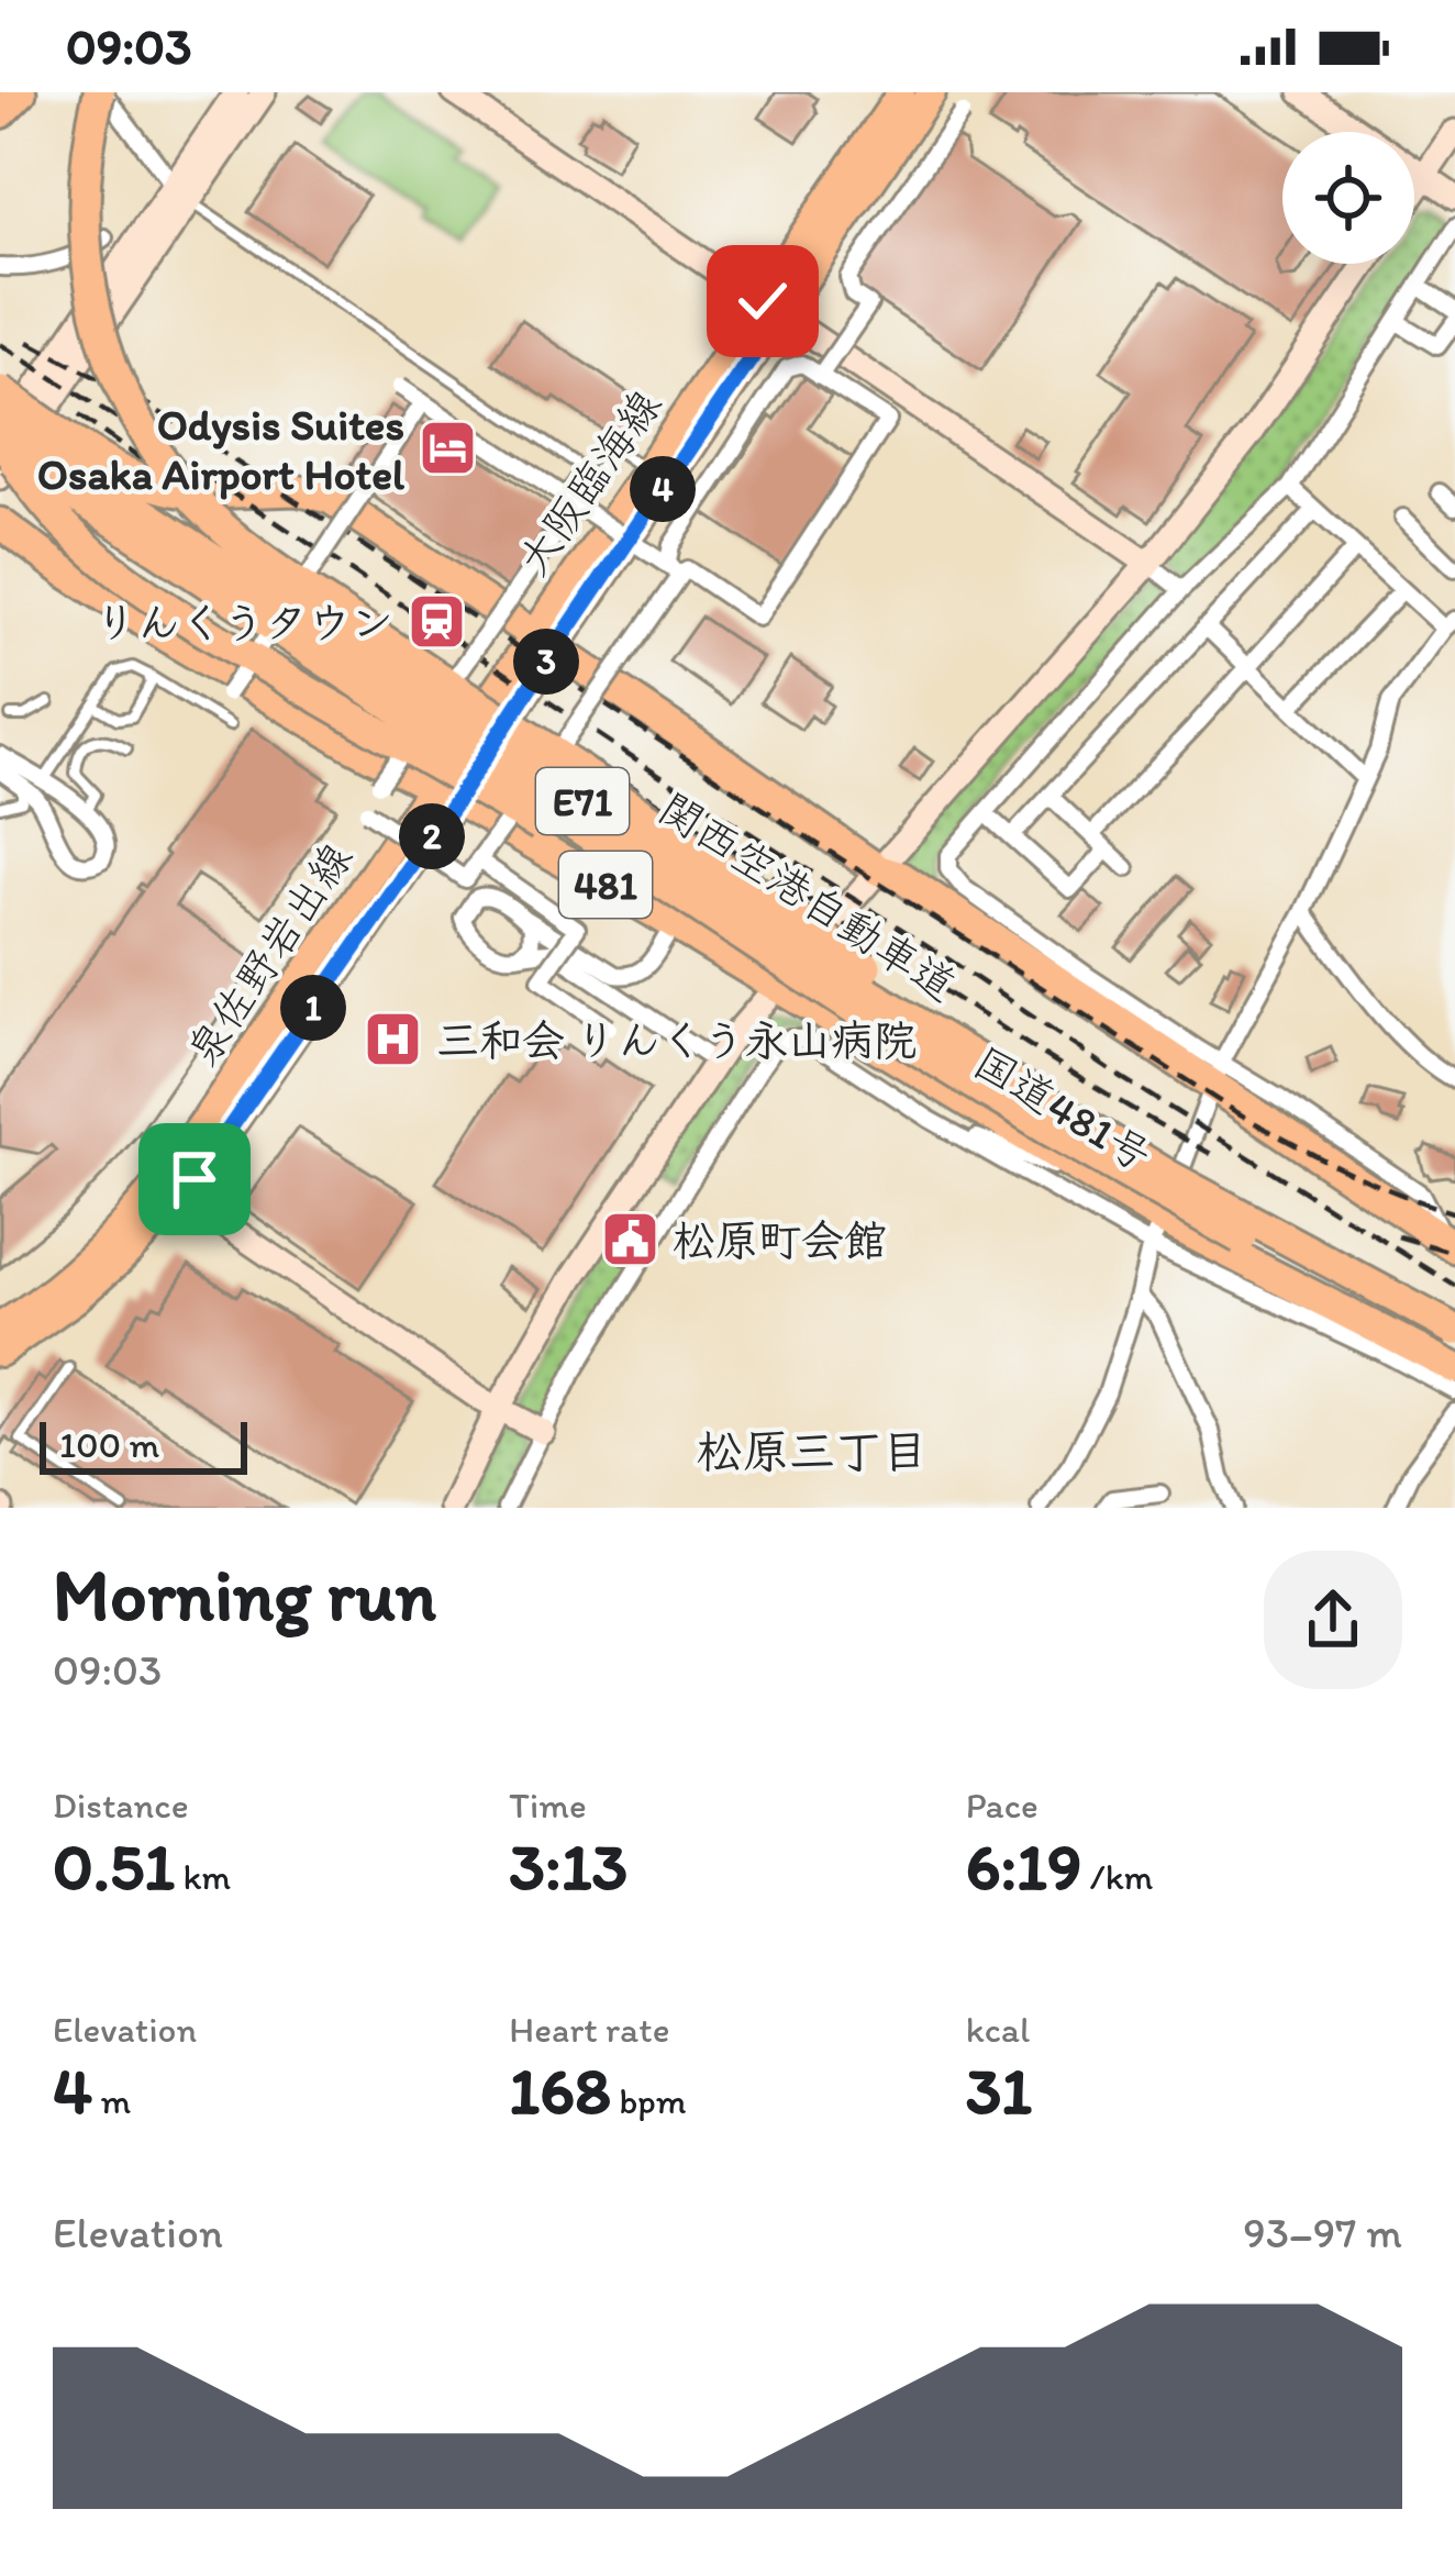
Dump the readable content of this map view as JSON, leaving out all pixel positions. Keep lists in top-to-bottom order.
{
  "streets": {
    "highway": [
      "E71",
      "481",
      "関西空港自動車道",
      "国道481号"
    ],
    "main road": ["大阪臨海線", "泉佐野岩出線"]
  },
  "crossings": [
    ["大阪臨海線", "481"],
    ["大阪臨海線", "泉佐野岩出線"],
    ["大阪臨海線", "国道481号"],
    ["481", "泉佐野岩出線"],
    ["481", "国道481号"],
    ["泉佐野岩出線", "国道481号"]
  ],
  "districts": ["松原三丁目"],
  "places": {
    "hotel": ["Odysis Suites Osaka Airport Hotel"],
    "station": ["りんくうタウン"],
    "hospital": ["三和会 りんくう永山病院"],
    "public building": ["松原町会館"]
  },
  "scale_bar": "100 m",
  "page": {
    "status": "09:03",
    "pins": [
      "4",
      "3",
      "2",
      "1"
    ],
    "scale": "100 m",
    "heading": ["Morning run", "09:03"],
    "stats": [
      ["Distance", "0.51 km"],
      ["Time", "3:13"],
      ["Pace", "6:19 /km"],
      ["Elevation", "4 m"],
      ["Heart rate", "168 bpm"],
      ["kcal", "31"]
    ],
    "chart": ["Elevation", "93–97 m"]
  }
}
